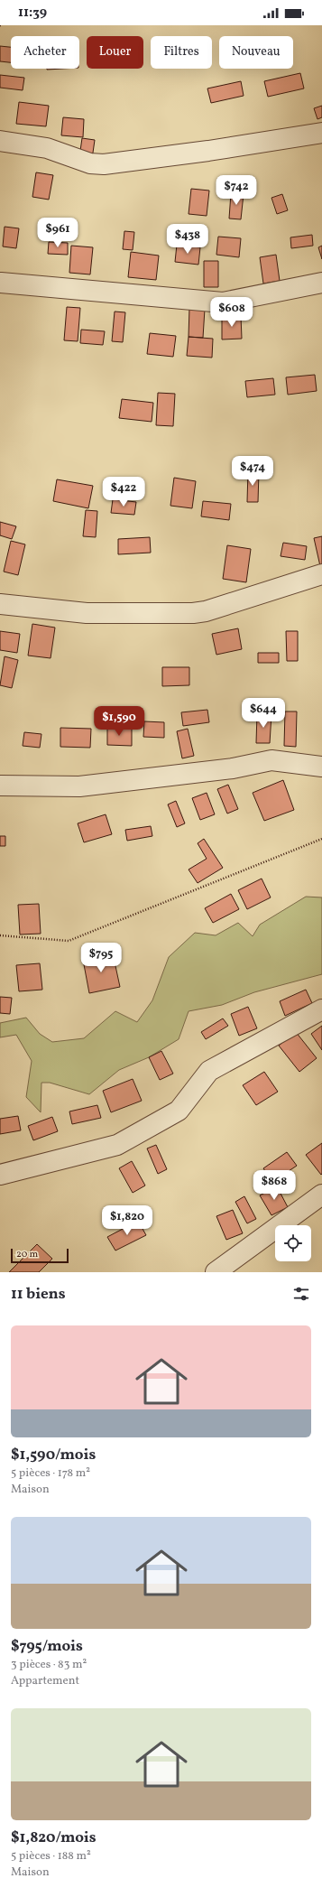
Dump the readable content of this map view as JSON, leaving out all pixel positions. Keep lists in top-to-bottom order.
{
  "scale_bar": "20 m",
  "page": {
    "status": "11:39",
    "chip": [
      "Acheter",
      "Louer",
      "Filtres",
      "Nouveau"
    ],
    "price": [
      "$742",
      "$961",
      "$438",
      "$608",
      "$474",
      "$422",
      "$644",
      "$1,590",
      "$795",
      "$868",
      "$1,820"
    ],
    "scale": "20 m",
    "heading": "11 biens",
    "list": [
      {
        "name": "$1,590/mois",
        "note": "5 pièces · 178 m² · Maison"
      },
      {
        "name": "$795/mois",
        "note": "3 pièces · 83 m² · Appartement"
      },
      {
        "name": "$1,820/mois",
        "note": "5 pièces · 188 m² · Maison"
      }
    ]
  }
}
